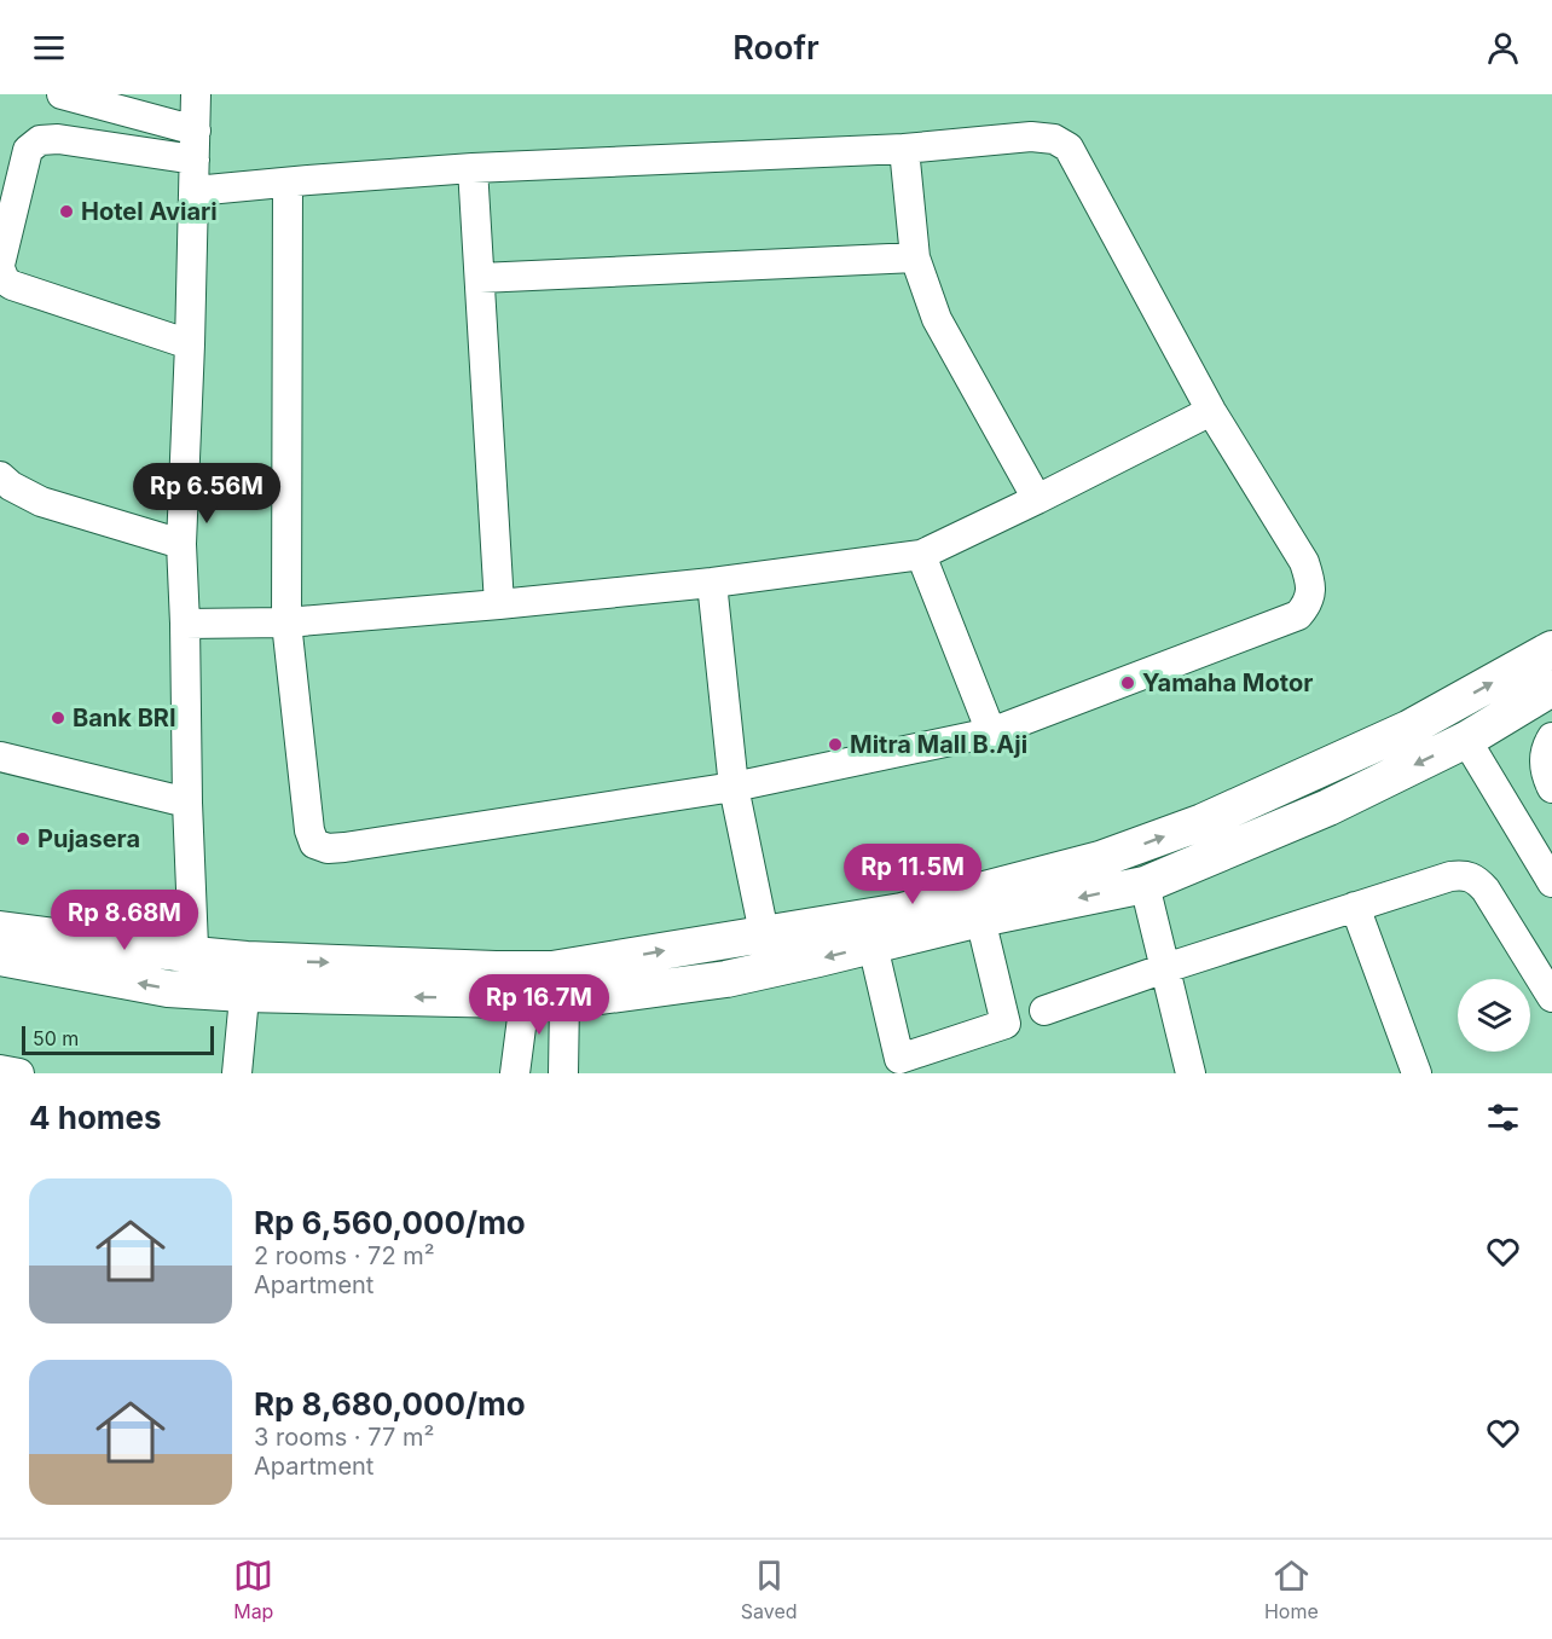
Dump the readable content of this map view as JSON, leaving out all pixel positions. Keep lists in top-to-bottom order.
{
  "places": [
    "Hotel Aviari",
    "Yamaha Motor",
    "Bank BRI",
    "Mitra Mall B.Aji",
    "Pujasera"
  ],
  "scale_bar": "50 m",
  "page": {
    "header": "Roofr",
    "price": [
      "Rp 6.56M",
      "Rp 11.5M",
      "Rp 8.68M",
      "Rp 16.7M"
    ],
    "scale": "50 m",
    "heading": "4 homes",
    "list": [
      {
        "name": "Rp 6,560,000/mo",
        "note": "2 rooms · 72 m² · Apartment"
      },
      {
        "name": "Rp 8,680,000/mo",
        "note": "3 rooms · 77 m² · Apartment"
      }
    ],
    "tabs": ["Map", "Saved", "Home"]
  }
}
